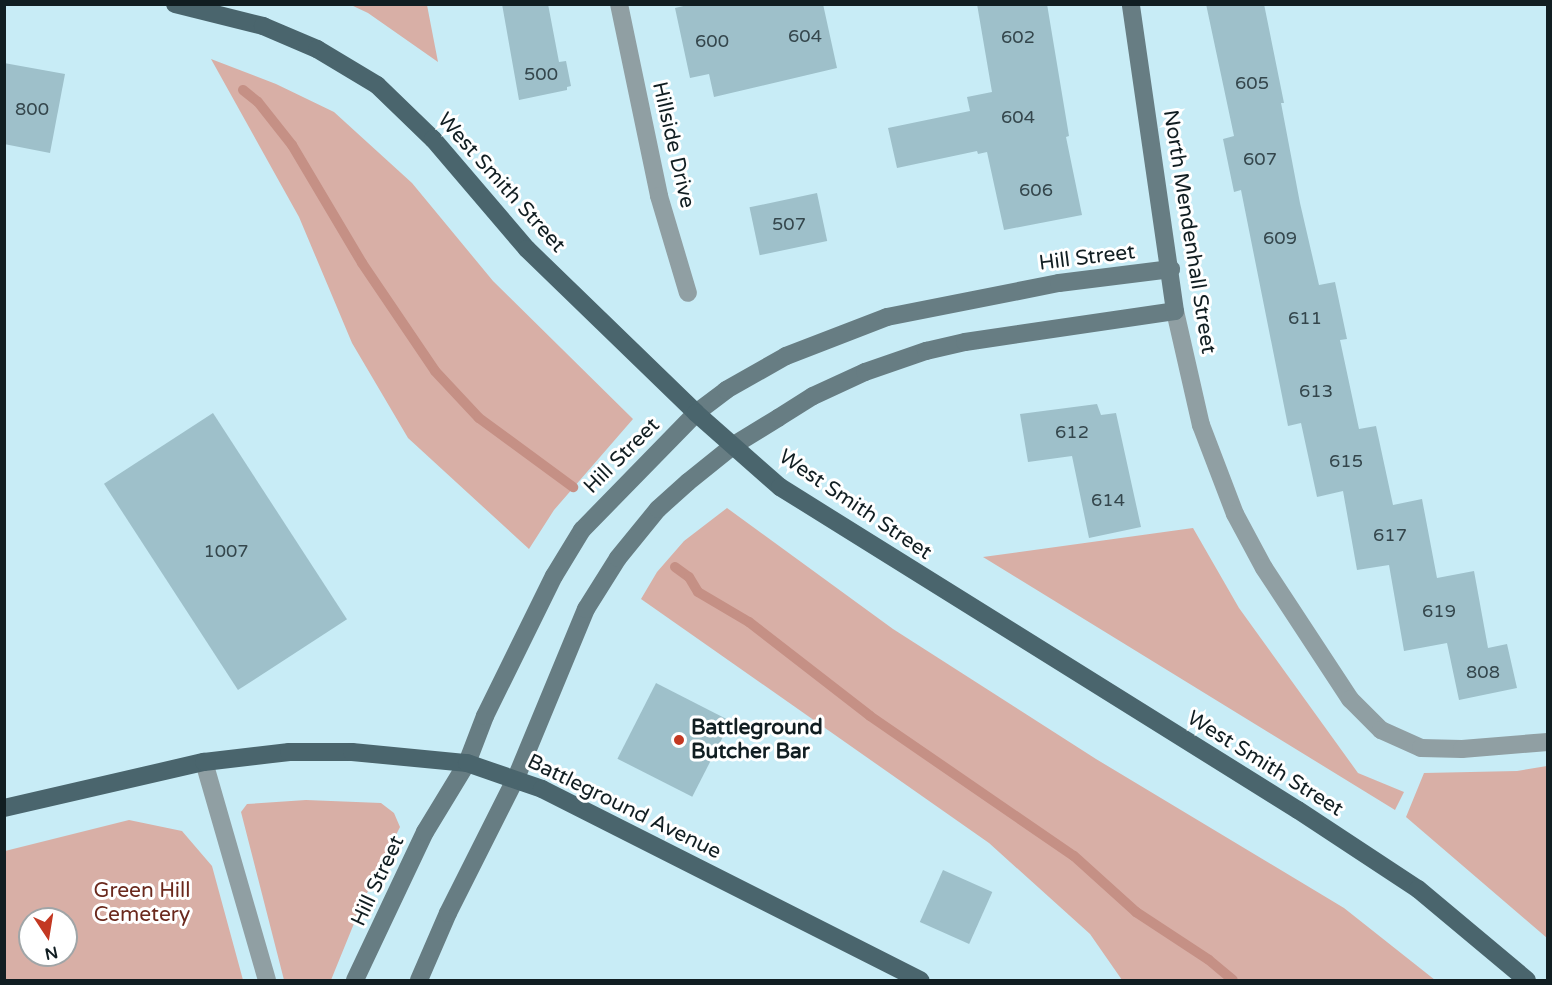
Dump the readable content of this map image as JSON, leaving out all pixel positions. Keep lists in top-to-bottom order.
{
  "streets": {
    "main road": ["West Smith Street", "Battleground Avenue"],
    "street": ["Hillside Drive", "North Mendenhall Street", "Hill Street"]
  },
  "crossings": [
    ["West Smith Street", "Hill Street"],
    ["North Mendenhall Street", "Hill Street"],
    ["Hill Street", "Battleground Avenue"]
  ],
  "parks": ["Green Hill Cemetery"],
  "places": ["Battleground Butcher Bar"],
  "house_numbers": [
    "604",
    "602",
    "600",
    "500",
    "605",
    "800",
    "604",
    "607",
    "606",
    "507",
    "609",
    "611",
    "613",
    "612",
    "615",
    "614",
    "617",
    "1007",
    "619",
    "808"
  ],
  "north": "bottom"
}
